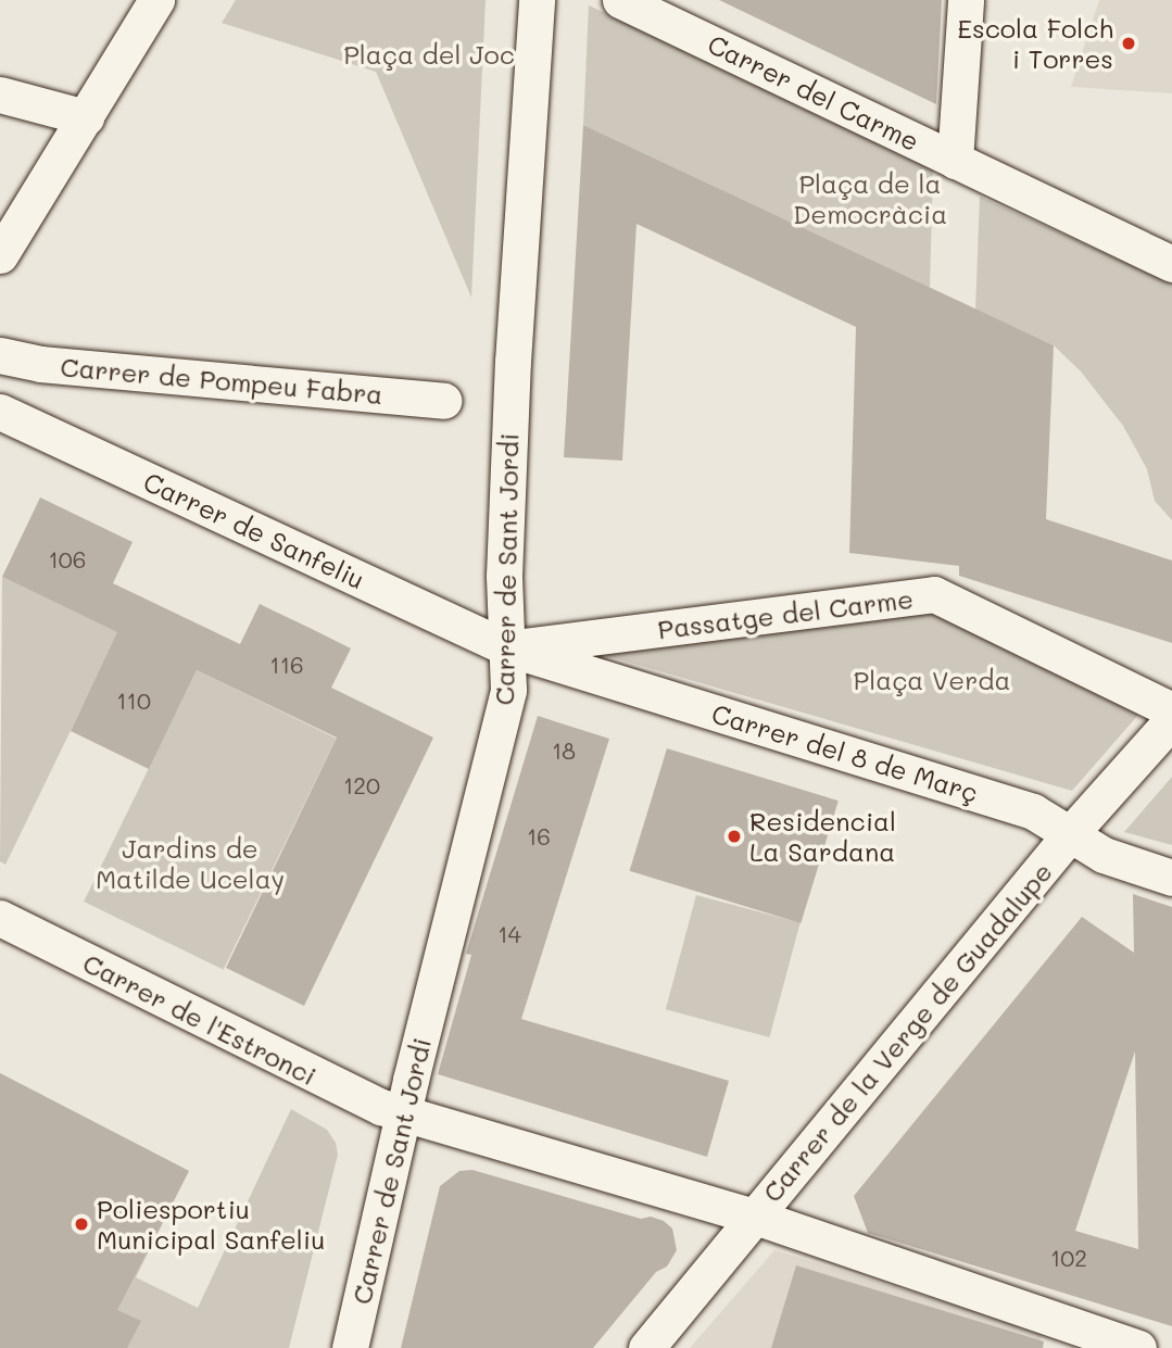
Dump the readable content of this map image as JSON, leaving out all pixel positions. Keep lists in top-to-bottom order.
{
  "streets": {
    "street": [
      "Carrer del Carme",
      "Carrer de Pompeu Fabra",
      "Carrer de Sanfeliu",
      "Carrer de Sant Jordi",
      "Passatge del Carme",
      "Carrer del 8 de Març",
      "Carrer de l'Estronci",
      "Carrer de la Verge de Guadalupe"
    ]
  },
  "crossings": [
    ["Carrer de Sanfeliu", "Carrer de Sant Jordi"],
    ["Carrer de Sanfeliu", "Passatge del Carme"],
    ["Carrer de Sanfeliu", "Carrer del 8 de Març"],
    ["Carrer de Sant Jordi", "Passatge del Carme"],
    ["Carrer de Sant Jordi", "Carrer del 8 de Març"],
    ["Carrer de Sant Jordi", "Carrer de l'Estronci"],
    ["Passatge del Carme", "Carrer del 8 de Març"],
    ["Carrer del 8 de Març", "Carrer de la Verge de Guadalupe"],
    ["Carrer de l'Estronci", "Carrer de la Verge de Guadalupe"]
  ],
  "parks": [
    "Plaça del Joc",
    "Plaça de la Democràcia",
    "Plaça Verda",
    "Jardins de Matilde Ucelay"
  ],
  "places": ["Escola Folch i Torres", "Residencial La Sardana", "Poliesportiu Municipal Sanfeliu"],
  "house_numbers": [
    "106",
    "116",
    "110",
    "18",
    "120",
    "16",
    "14",
    "102"
  ]
}
